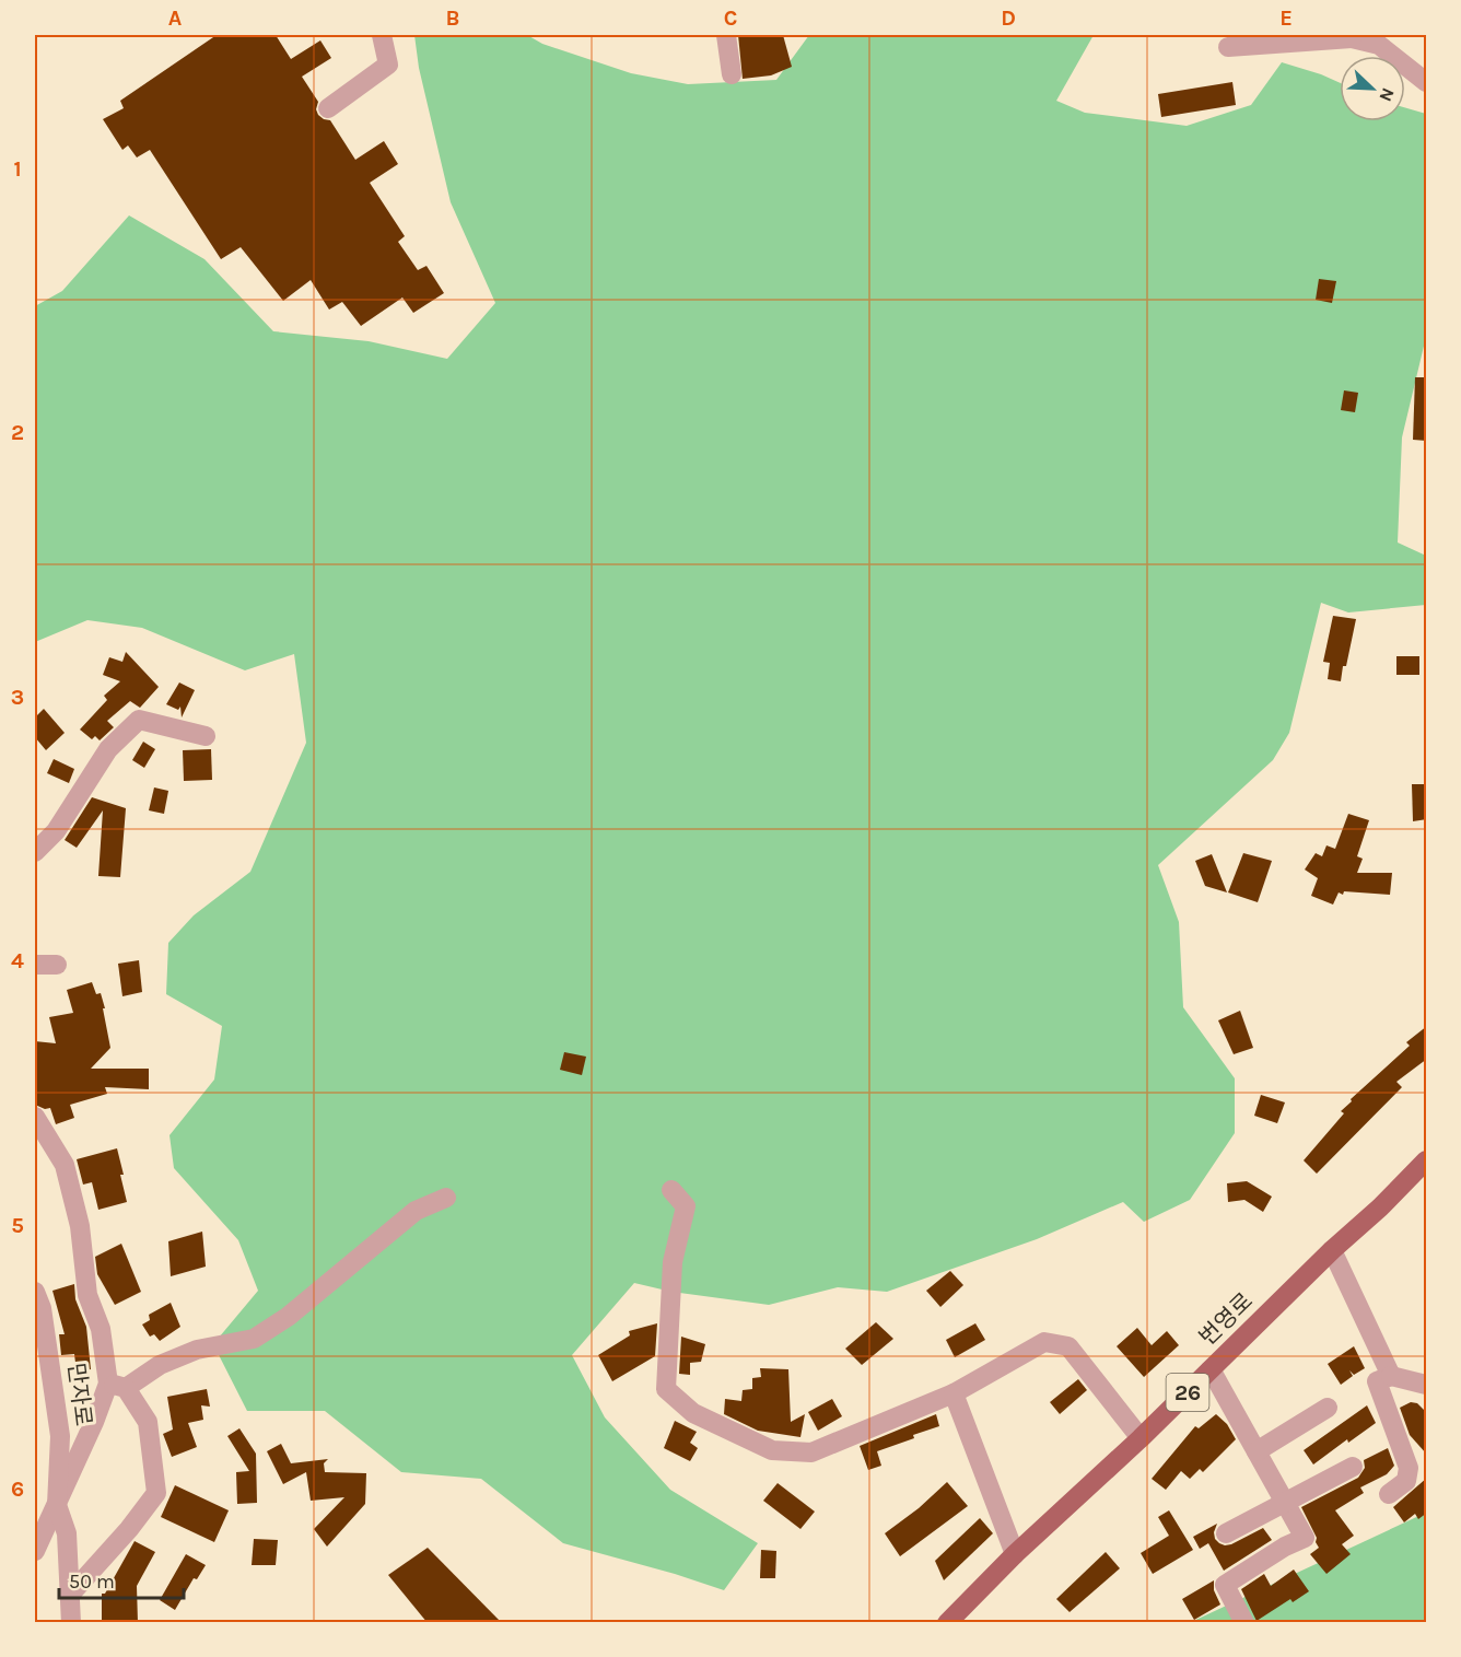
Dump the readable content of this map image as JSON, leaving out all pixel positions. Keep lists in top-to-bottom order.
{
  "streets": {
    "main road": ["번영로", "26"],
    "street": ["만자로"]
  },
  "scale_bar": "50 m",
  "north": "bottom right",
  "grid": {
    "columns": [
      "A",
      "B",
      "C",
      "D",
      "E"
    ],
    "rows": [
      "1",
      "2",
      "3",
      "4",
      "5",
      "6"
    ]
  }
}
